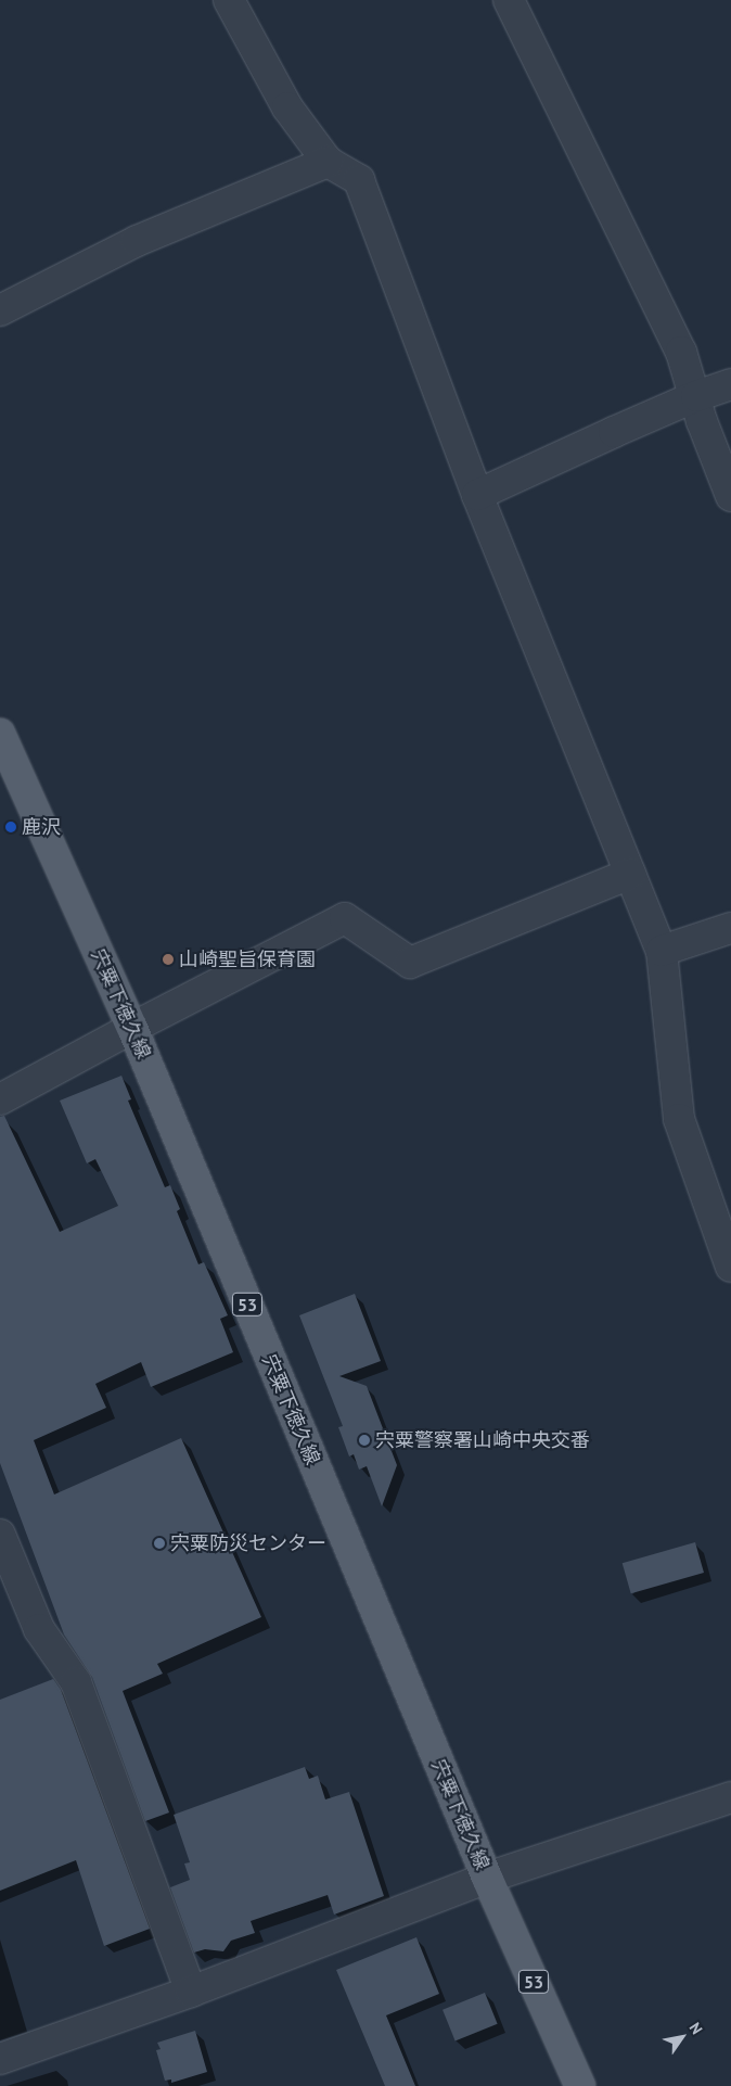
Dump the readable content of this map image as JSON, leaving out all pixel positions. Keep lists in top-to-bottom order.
{
  "streets": {
    "main road": ["宍粟下徳久線", "53"]
  },
  "places": [
    "鹿沢",
    "山崎聖旨保育園",
    "宍粟警察署山崎中央交番",
    "宍粟防災センター"
  ],
  "north": "top right"
}
